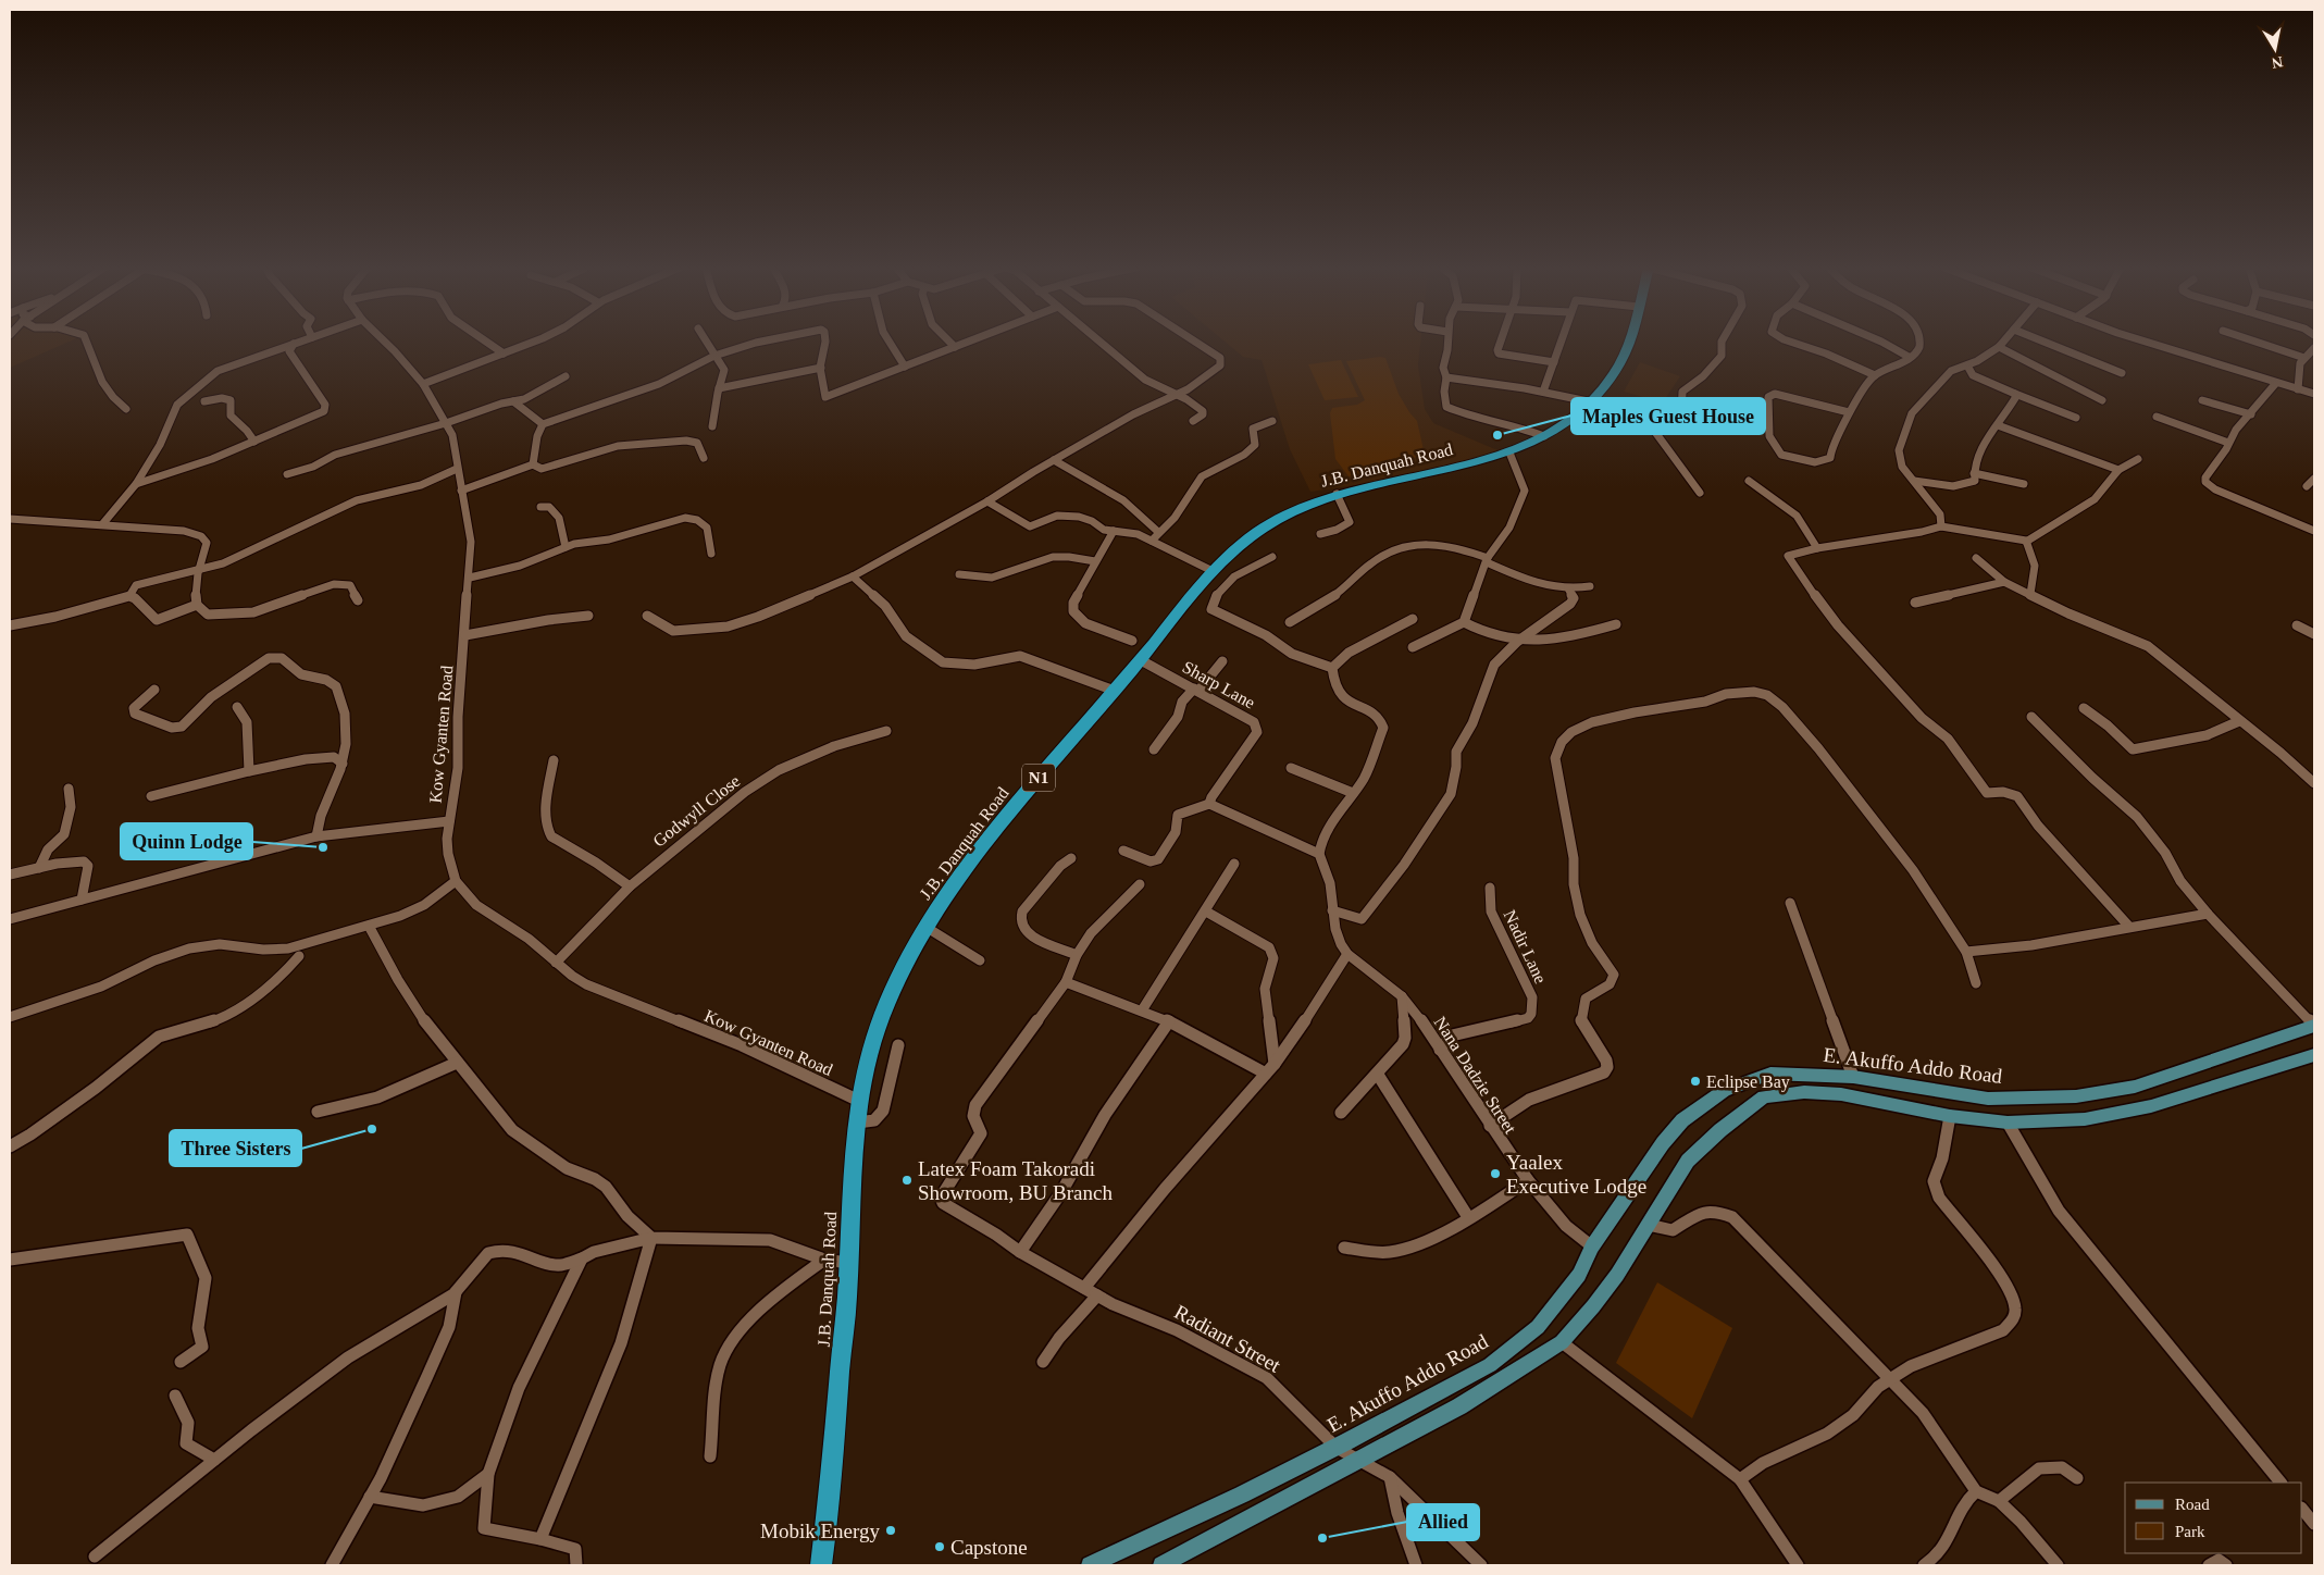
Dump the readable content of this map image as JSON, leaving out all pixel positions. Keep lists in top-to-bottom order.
{
  "streets": {
    "highway": ["J.B. Danquah Road", "N1"],
    "main road": ["E. Akuffo Addo Road"],
    "street": [
      "Sharp Lane",
      "Kow Gyanten Road",
      "Godwyll Close",
      "Nadir Lane",
      "Nana Dadzie Street",
      "Radiant Street"
    ]
  },
  "crossings": [
    ["J.B. Danquah Road", "Sharp Lane"],
    ["J.B. Danquah Road", "Kow Gyanten Road"],
    ["Kow Gyanten Road", "Godwyll Close"],
    ["Nadir Lane", "Nana Dadzie Street"],
    ["E. Akuffo Addo Road", "Nana Dadzie Street"],
    ["E. Akuffo Addo Road", "Radiant Street"]
  ],
  "places": [
    "Maples Guest House",
    "Quinn Lodge",
    "Eclipse Bay",
    "Three Sisters",
    "Yaalex Executive Lodge",
    "Latex Foam Takoradi Showroom, BU Branch",
    "Mobik Energy",
    "Allied",
    "Capstone"
  ],
  "legend": ["Road", "Park"],
  "north": "bottom"
}
